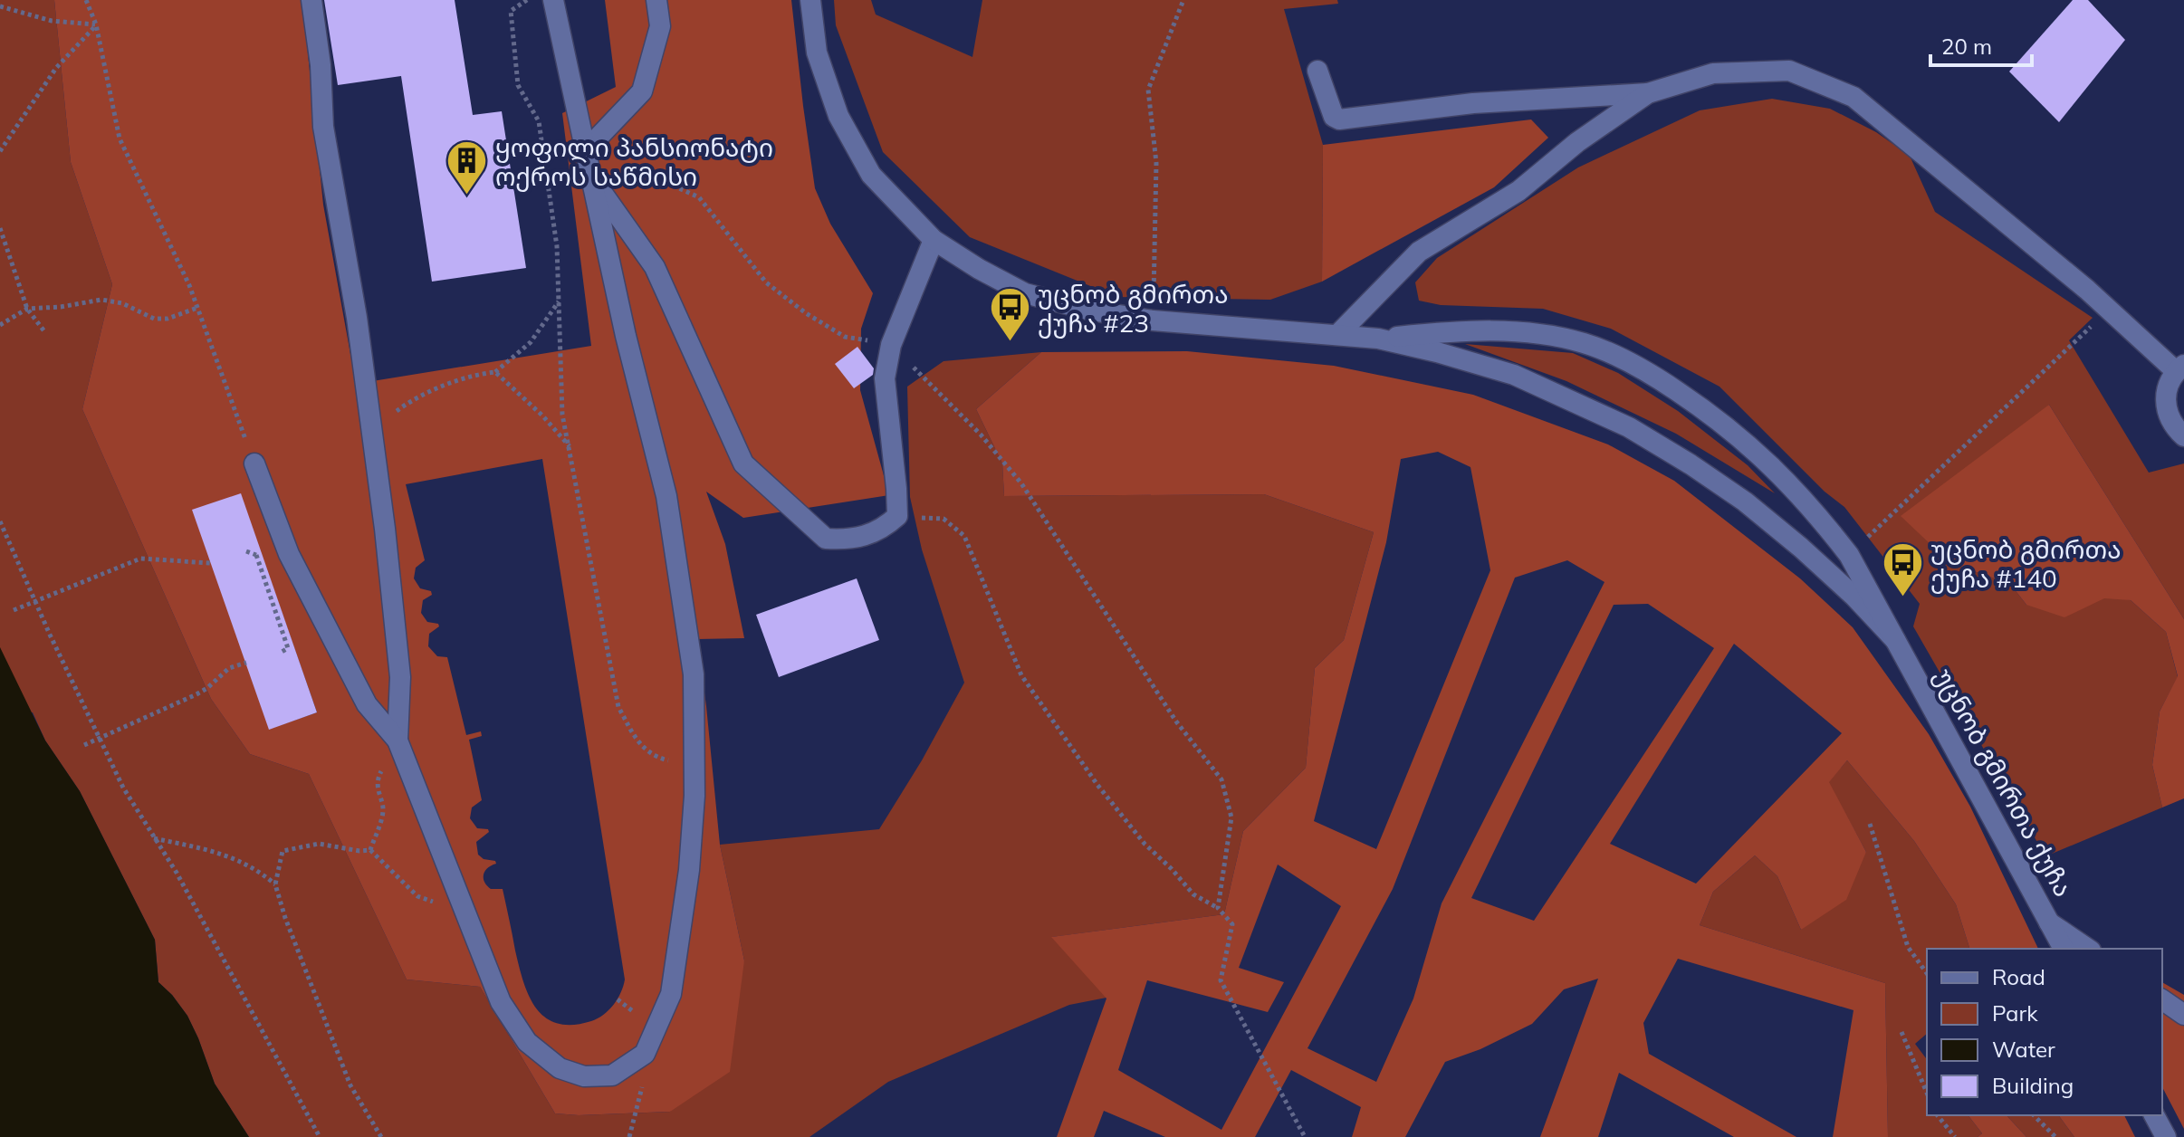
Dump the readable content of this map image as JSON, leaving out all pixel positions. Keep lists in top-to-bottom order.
{
  "streets": {
    "main road": ["უცნობ გმირთა ქუჩა"]
  },
  "places": {
    "building": ["ყოფილი პანსიონატი ოქროს საწმისი"],
    "bus stop": ["უცნობ გმირთა ქუჩა #23", "უცნობ გმირთა ქუჩა #140"]
  },
  "legend": [
    "Road",
    "Park",
    "Water",
    "Building"
  ],
  "scale_bar": "20 m"
}
